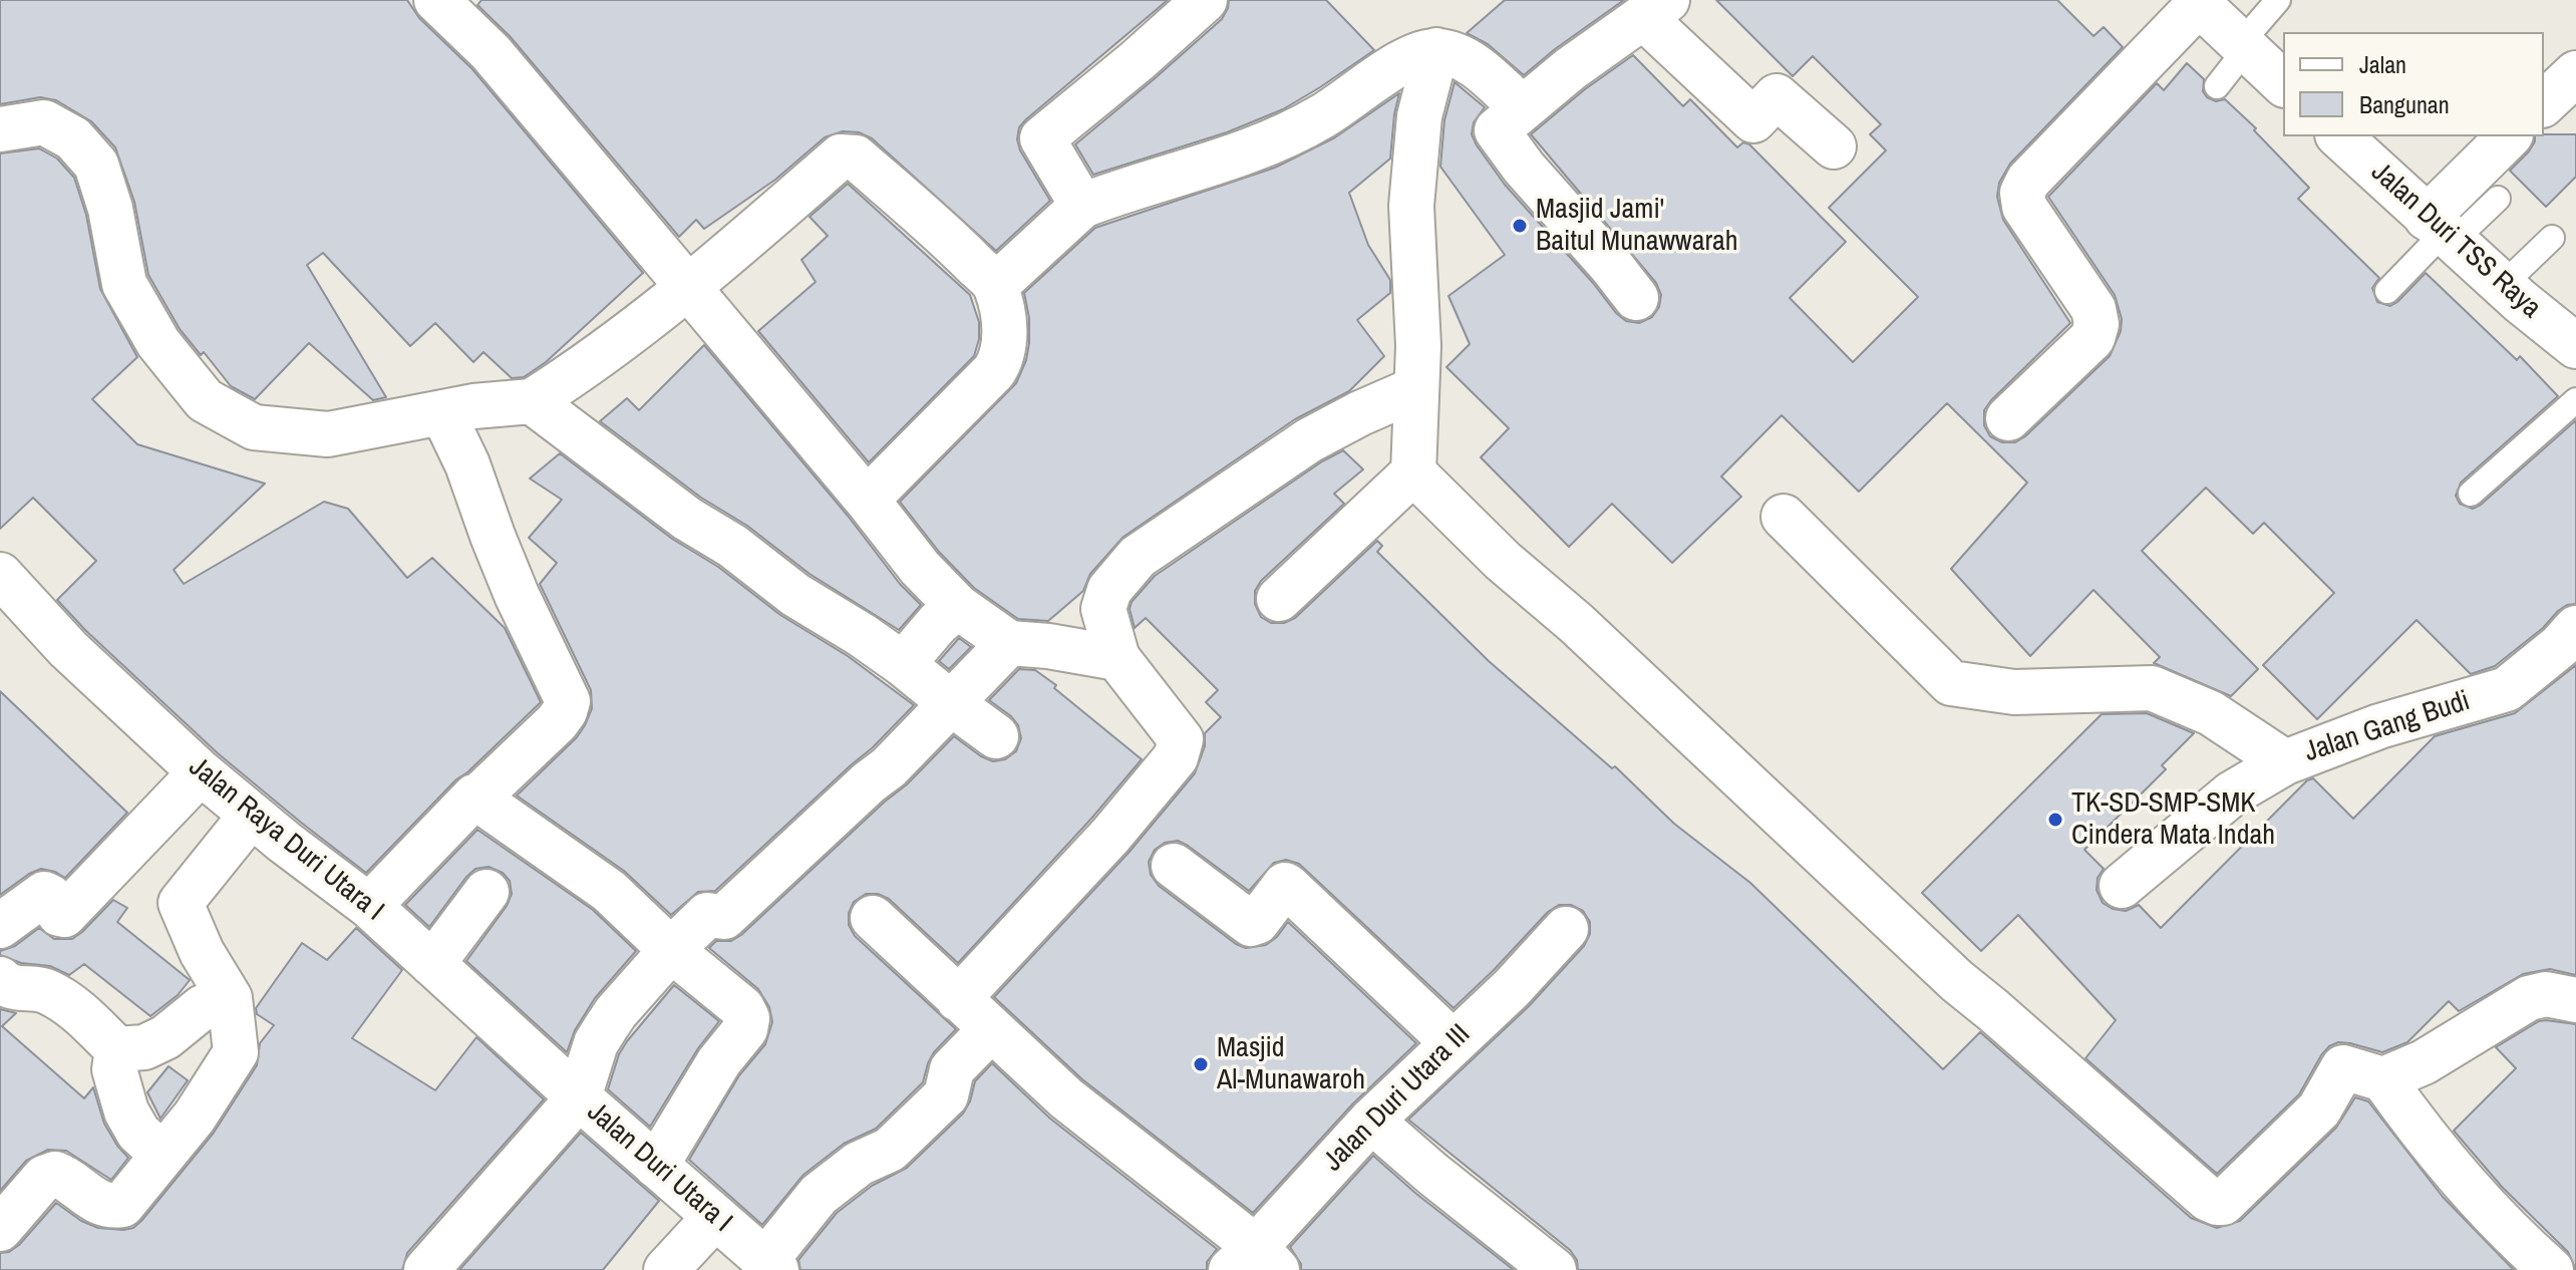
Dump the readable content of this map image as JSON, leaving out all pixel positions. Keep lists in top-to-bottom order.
{
  "streets": {
    "street": [
      "Jalan Duri TSS Raya",
      "Jalan Gang Budi",
      "Jalan Raya Duri Utara I",
      "Jalan Duri Utara III",
      "Jalan Duri Utara I"
    ]
  },
  "crossings": [
    ["Jalan Raya Duri Utara I", "Jalan Duri Utara I"]
  ],
  "places": ["Masjid Jami' Baitul Munawwarah", "TK-SD-SMP-SMK Cindera Mata Indah", "Masjid Al-Munawaroh"],
  "legend": ["Jalan", "Bangunan"]
}
